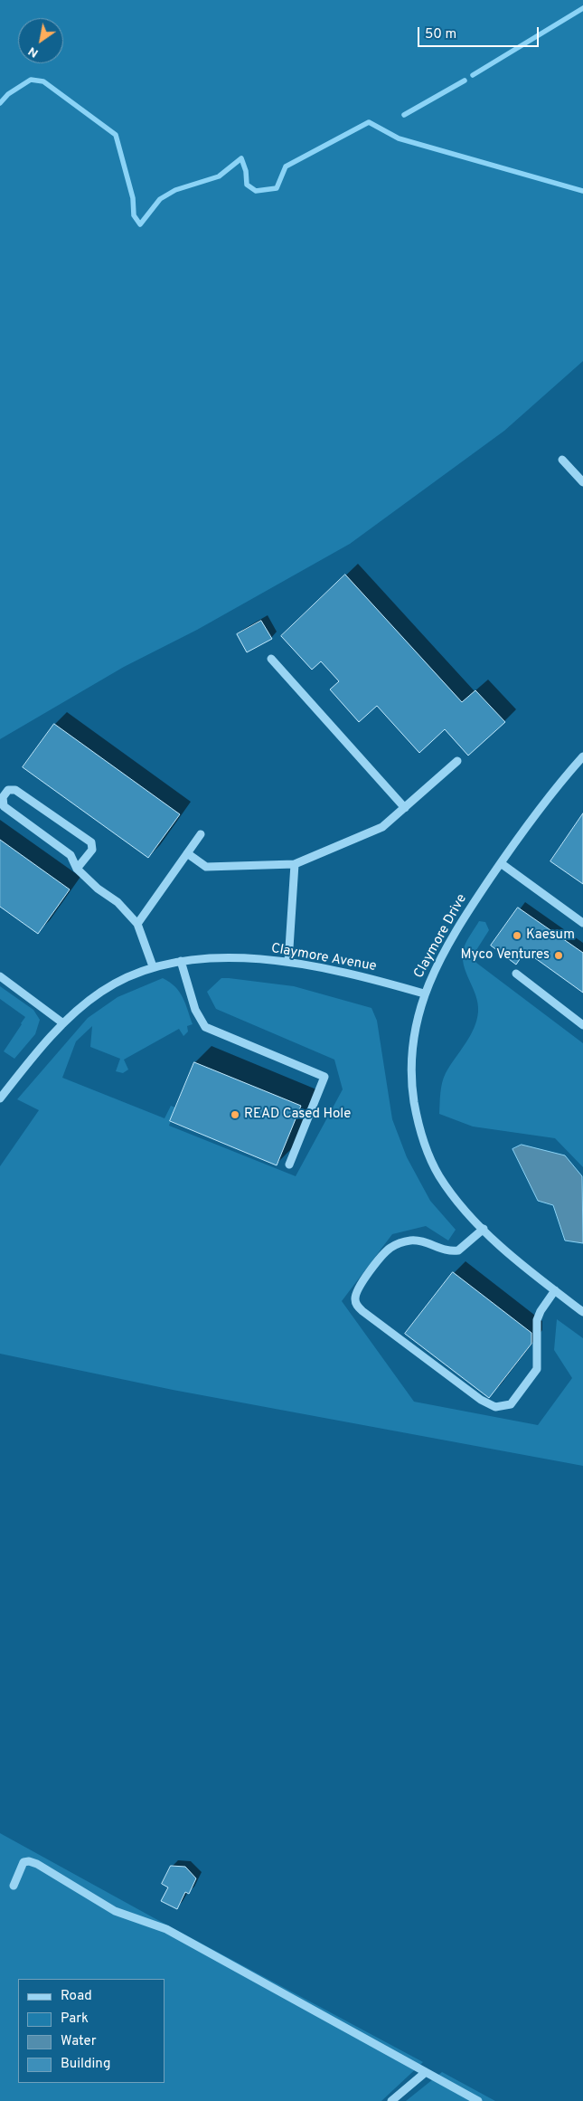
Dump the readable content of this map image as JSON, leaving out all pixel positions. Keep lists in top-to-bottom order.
{
  "streets": {
    "street": ["Claymore Drive", "Claymore Avenue"]
  },
  "crossings": [
    ["Claymore Drive", "Claymore Avenue"]
  ],
  "places": ["Kaesum", "Myco Ventures", "READ Cased Hole"],
  "legend": [
    "Road",
    "Park",
    "Water",
    "Building"
  ],
  "scale_bar": "50 m",
  "north": "bottom left"
}
